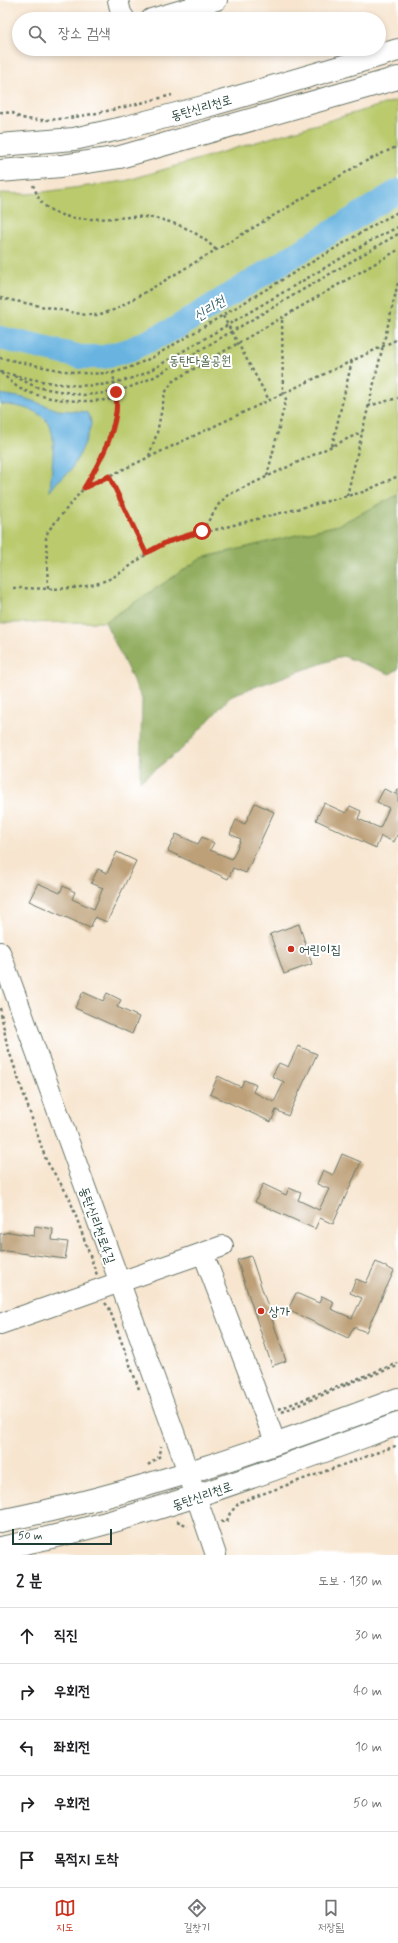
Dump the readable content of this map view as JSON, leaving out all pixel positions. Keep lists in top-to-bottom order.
{
  "streets": {
    "main road": ["동탄신리천로"],
    "street": ["동탄신리천로4길"]
  },
  "crossings": [
    ["동탄신리천로", "동탄신리천로4길"]
  ],
  "water": ["신리천"],
  "parks": ["동탄다올공원"],
  "places": ["어린이집", "상가"],
  "scale_bar": "50 m",
  "page": {
    "search": "장소 검색",
    "scale": "50 m",
    "heading": ["2 분", "도보 · 130 m"],
    "list": [
      ["직진", "30 m"],
      ["우회전", "40 m"],
      ["좌회전", "10 m"],
      ["우회전", "50 m"],
      "목적지 도착"
    ],
    "nav": ["지도", "길찾기", "저장됨"]
  }
}
